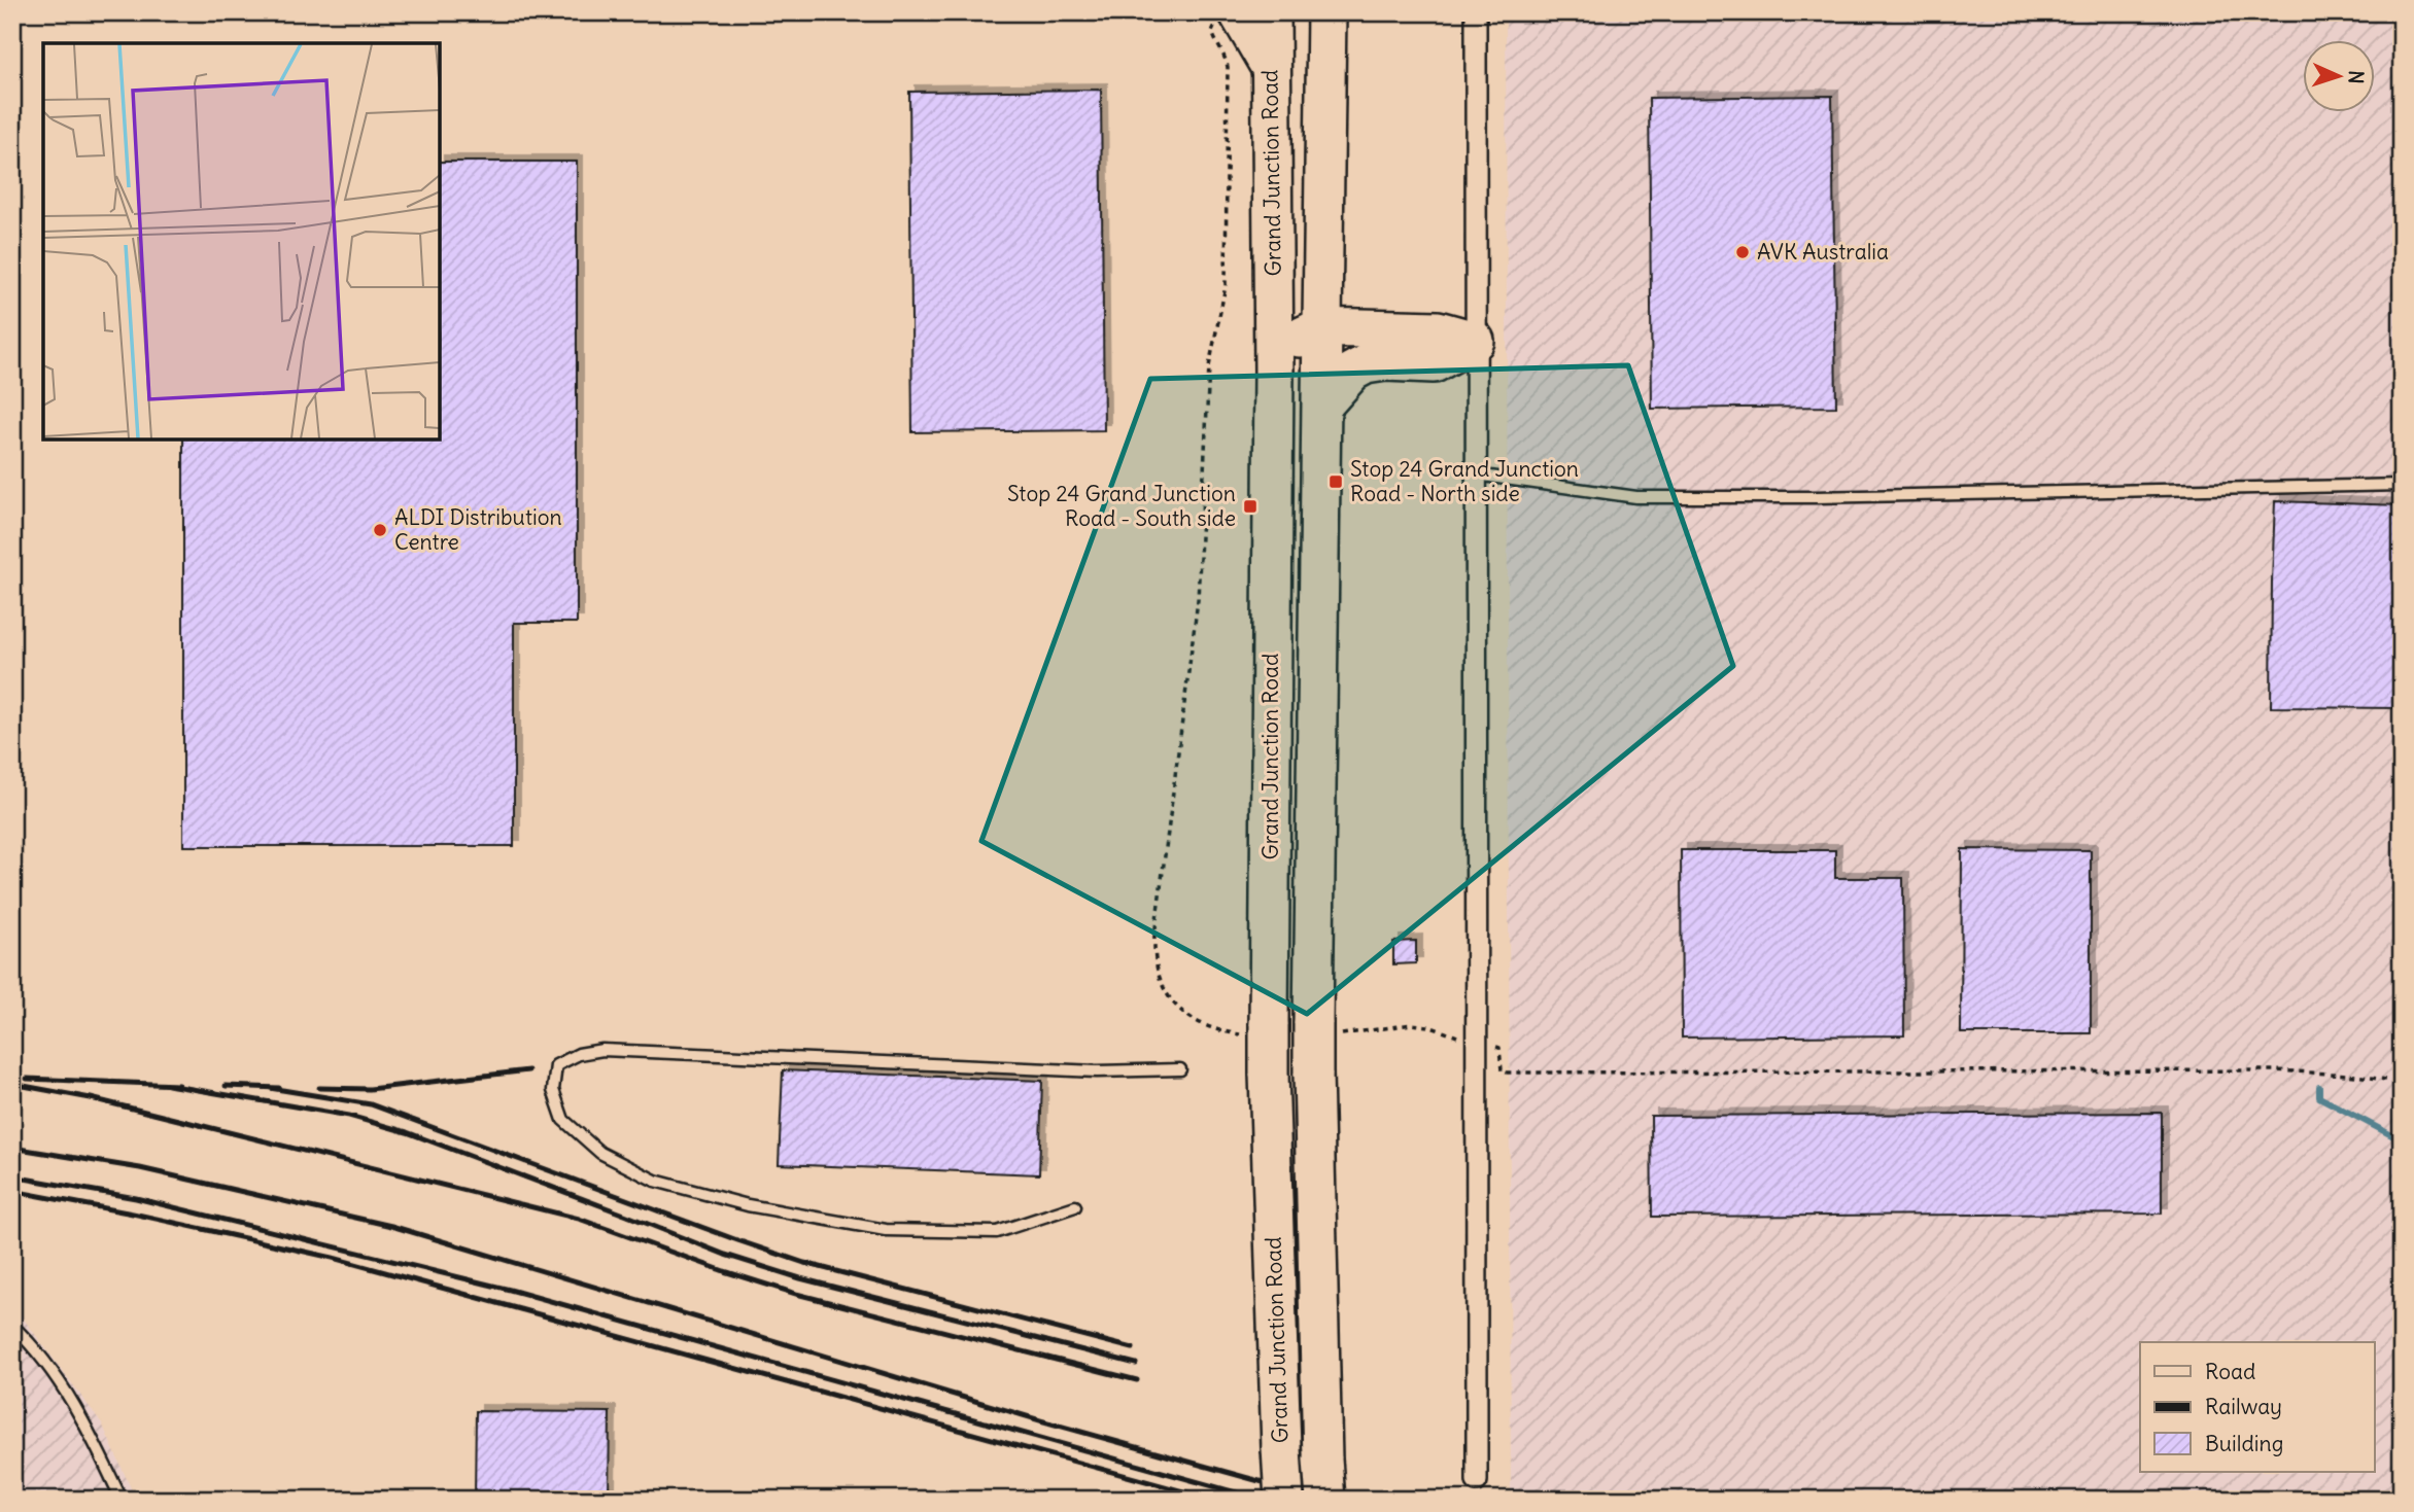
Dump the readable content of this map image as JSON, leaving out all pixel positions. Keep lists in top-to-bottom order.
{
  "streets": {
    "highway": ["Grand Junction Road"]
  },
  "places": {
    "other": ["AVK Australia", "ALDI Distribution Centre"],
    "transit": ["Stop 24 Grand Junction Road - North side", "Stop 24 Grand Junction Road - South side"]
  },
  "legend": ["Road", "Railway", "Building"],
  "north": "right"
}
